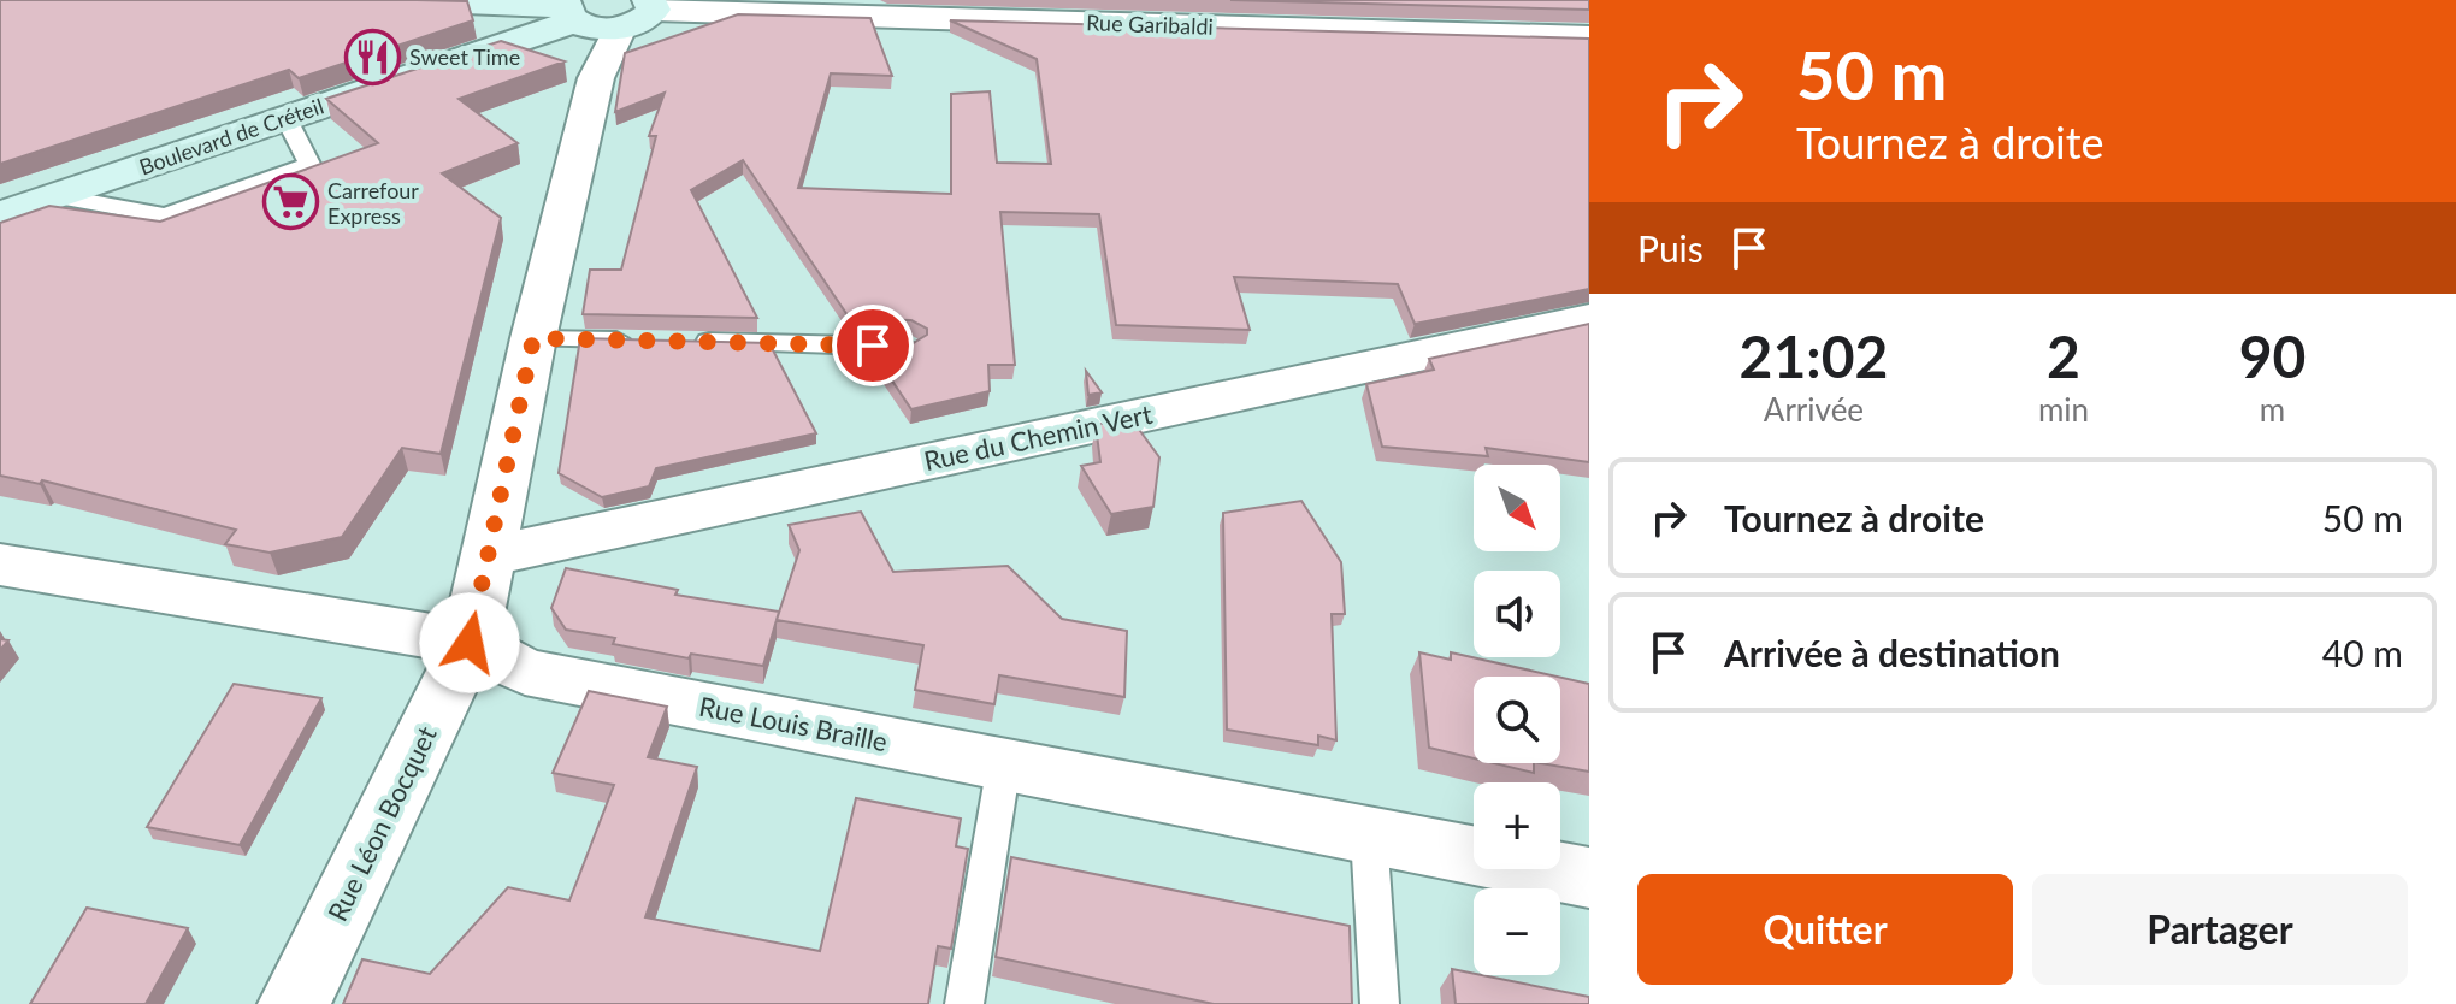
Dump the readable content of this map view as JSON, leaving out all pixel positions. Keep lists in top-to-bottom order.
{
  "streets": {
    "main road": ["Boulevard de Créteil"],
    "street": [
      "Rue Garibaldi",
      "Rue du Chemin Vert",
      "Rue Louis Braille",
      "Rue Léon Bocquet"
    ]
  },
  "crossings": [
    ["Rue Garibaldi", "Rue Léon Bocquet"],
    ["Rue du Chemin Vert", "Rue Léon Bocquet"],
    ["Rue Louis Braille", "Rue Léon Bocquet"]
  ],
  "places": {
    "restaurant": ["Sweet Time"],
    "supermarket": ["Carrefour Express"]
  },
  "north": "bottom right",
  "page": {
    "turn": ["50 m", "Tournez à droite"],
    "then": "Puis",
    "eta": [
      "21:02",
      "Arrivée",
      "2",
      "min",
      "90",
      "m"
    ],
    "list": [
      {
        "name": "Tournez à droite",
        "value": "50 m"
      },
      {
        "name": "Arrivée à destination",
        "value": "40 m"
      }
    ],
    "map_buttons": ["+", "−"],
    "buttons": ["Quitter", "Partager"]
  }
}
